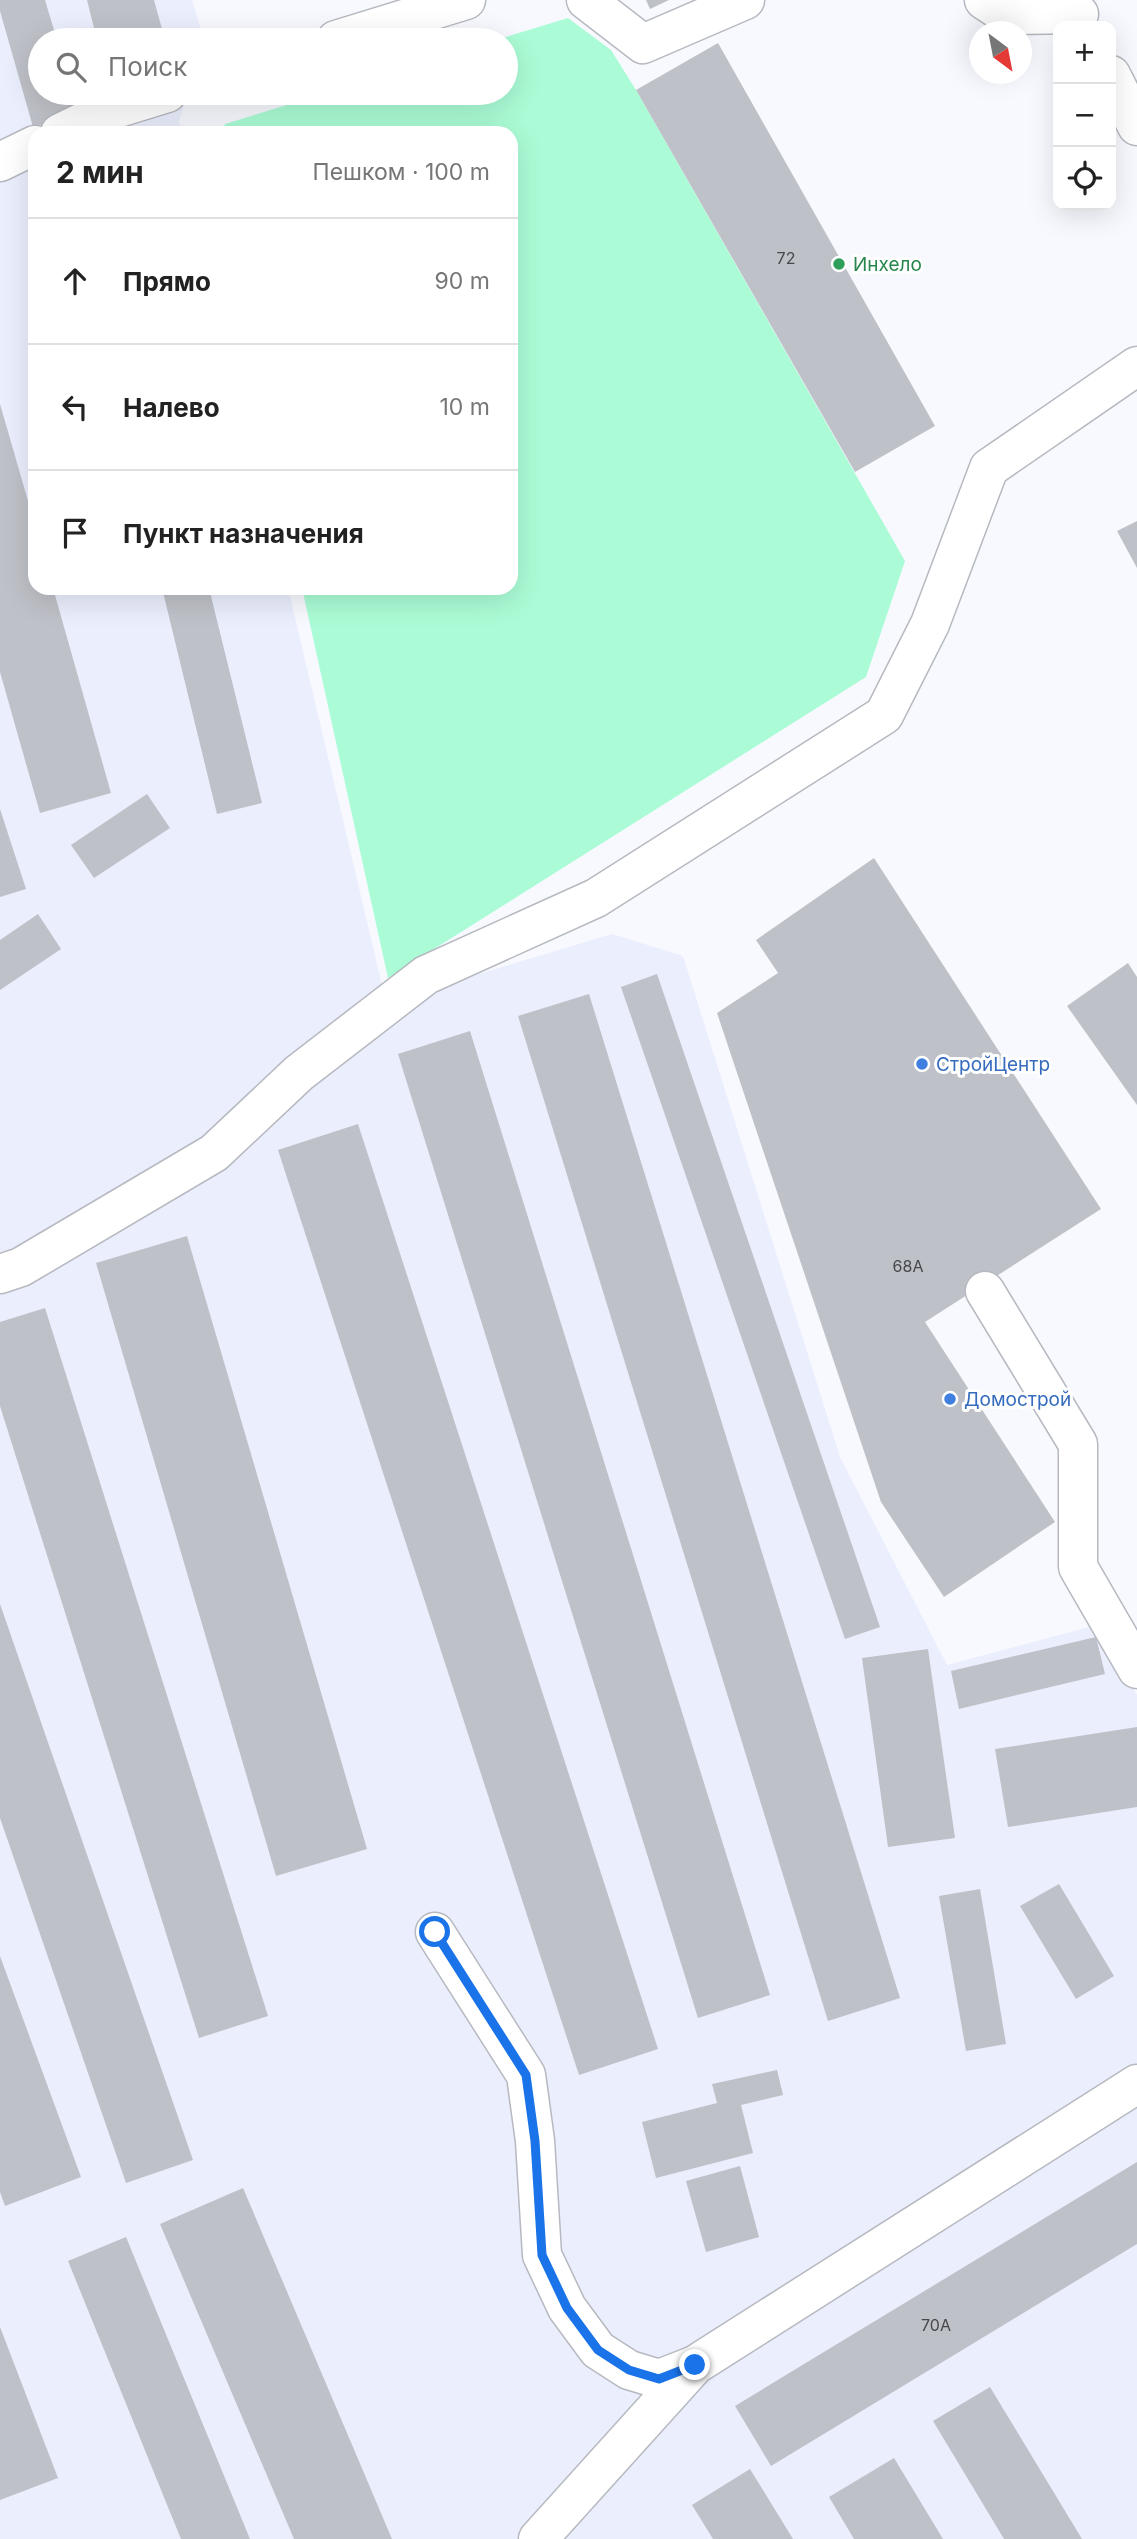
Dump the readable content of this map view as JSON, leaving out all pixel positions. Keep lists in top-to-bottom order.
{
  "places": ["Инхело", "СтройЦентр", "Домострой"],
  "house_numbers": ["72", "68А", "70А"],
  "north": "bottom right",
  "page": {
    "map_buttons": ["+", "−"],
    "search": "Поиск",
    "heading": ["2 мин", "Пешком · 100 m"],
    "list": [
      ["Прямо", "90 m"],
      ["Налево", "10 m"],
      "Пункт назначения"
    ]
  }
}
